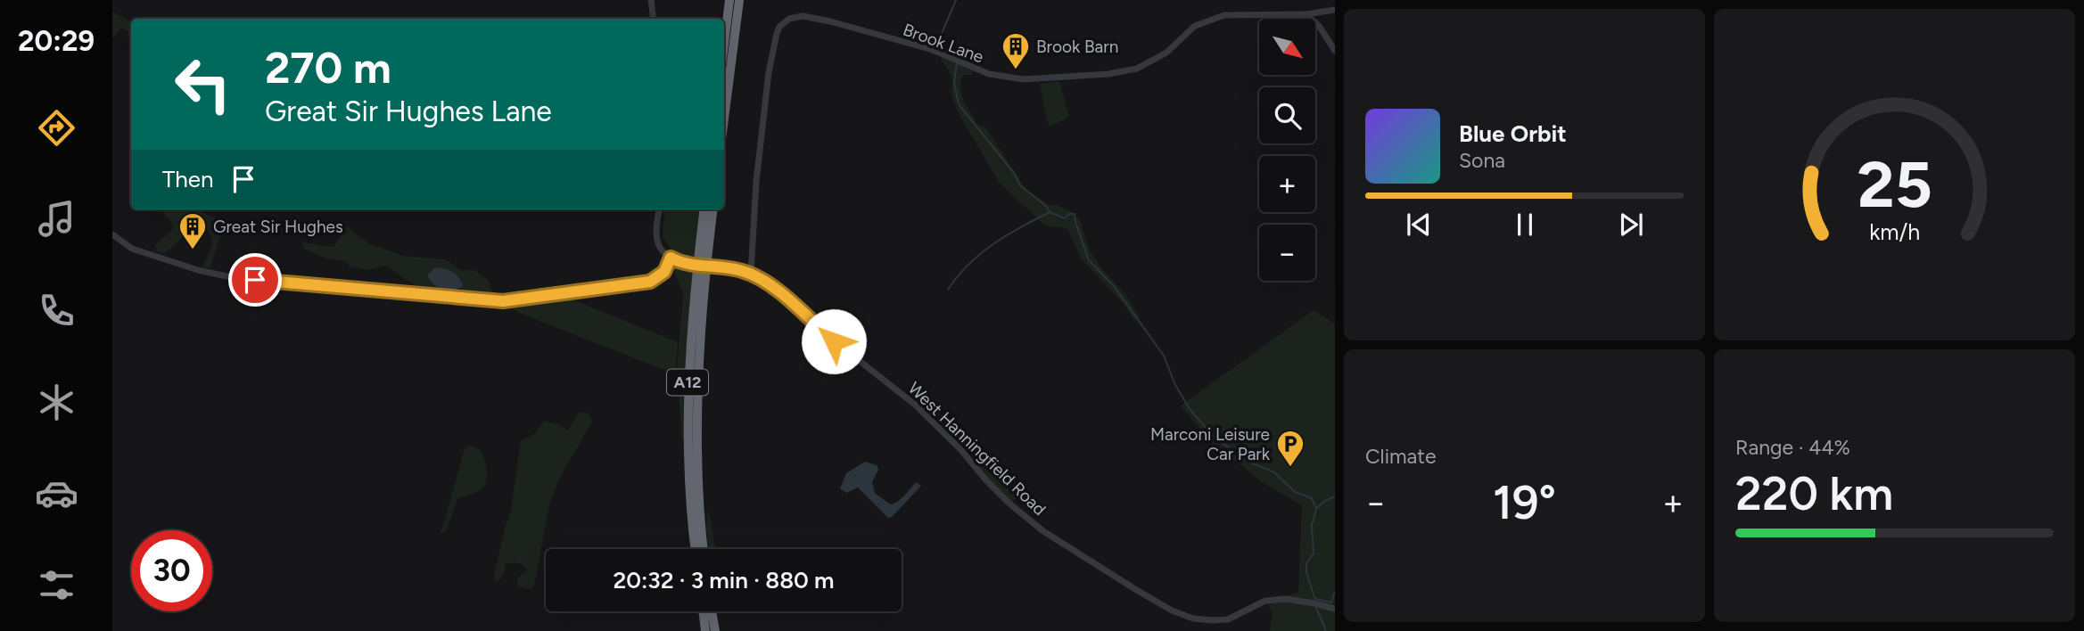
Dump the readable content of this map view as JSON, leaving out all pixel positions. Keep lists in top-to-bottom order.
{
  "streets": {
    "highway": ["A12"],
    "street": ["Brook Lane", "West Hanningfield Road"]
  },
  "crossings": [
    ["Brook Lane", "West Hanningfield Road"]
  ],
  "places": {
    "building": ["Brook Barn", "Great Sir Hughes"],
    "parking": ["Marconi Leisure Car Park"]
  },
  "north": "bottom right",
  "page": {
    "tabs": "20:29",
    "map_buttons": ["+", "−"],
    "turn": ["270 m", "Great Sir Hughes Lane"],
    "song": ["Blue Orbit", "Sona"],
    "then": "Then",
    "tile": [
      "Climate",
      ["Range · 44%", "220 km"]
    ],
    "heat": ["−", "19°", "+"],
    "limit": "30",
    "trip": "20:32 · 3 min · 880 m",
    "gauge": ["25", "km/h"]
  }
}
